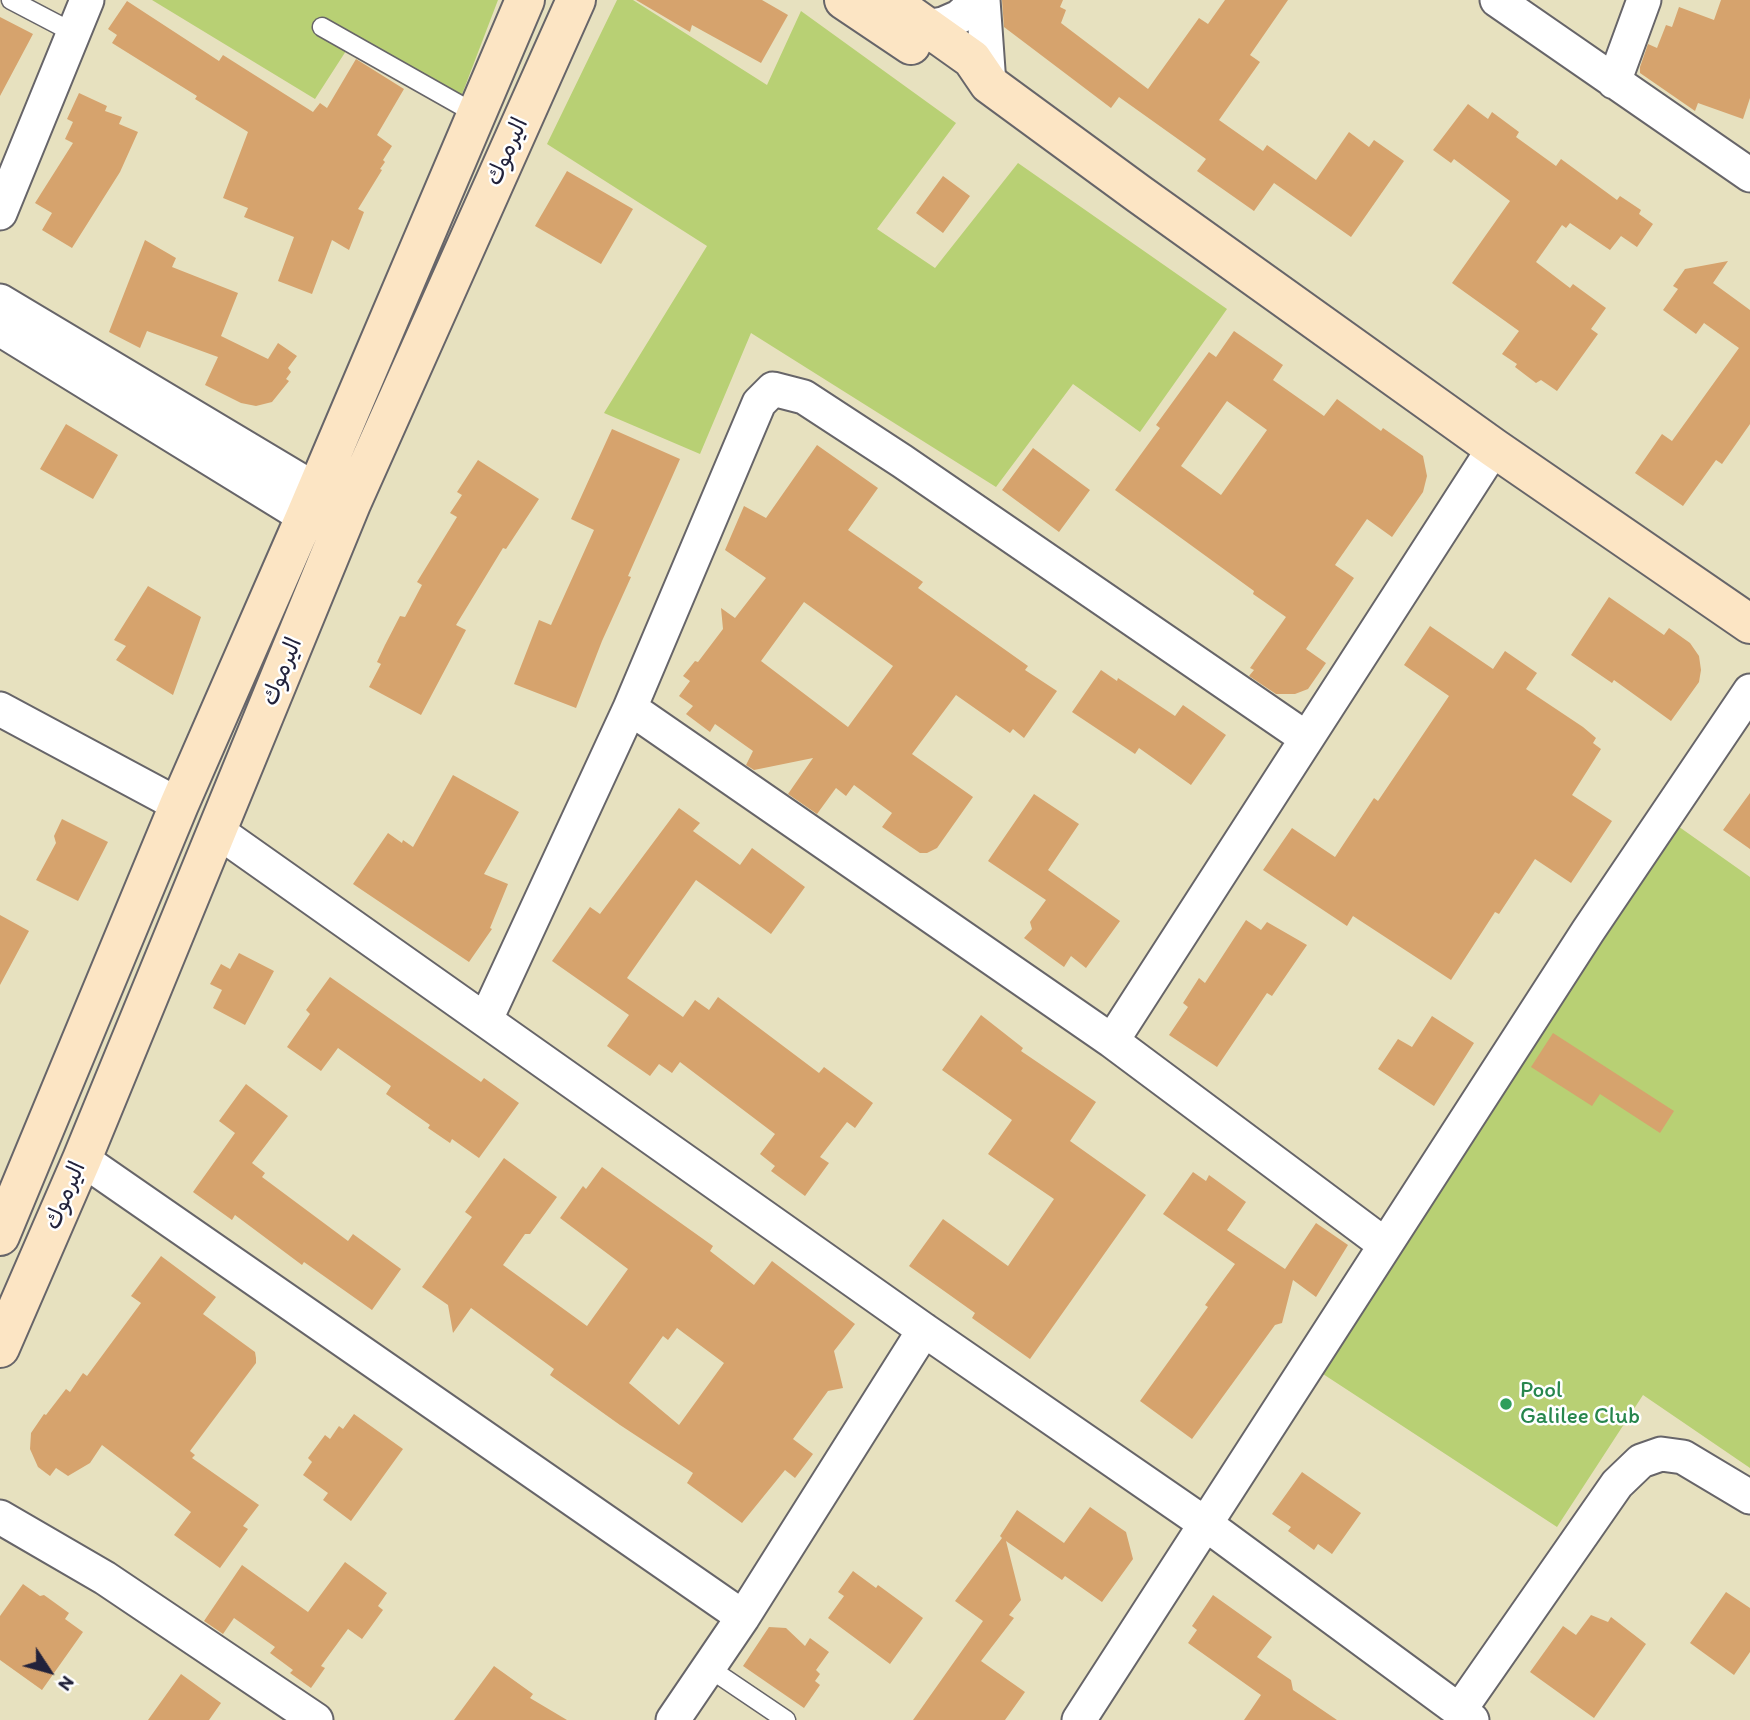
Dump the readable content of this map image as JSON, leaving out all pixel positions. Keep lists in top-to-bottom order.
{
  "streets": {
    "street": ["اليرموك"]
  },
  "places": ["Pool Galilee Club"],
  "north": "bottom right"
}
